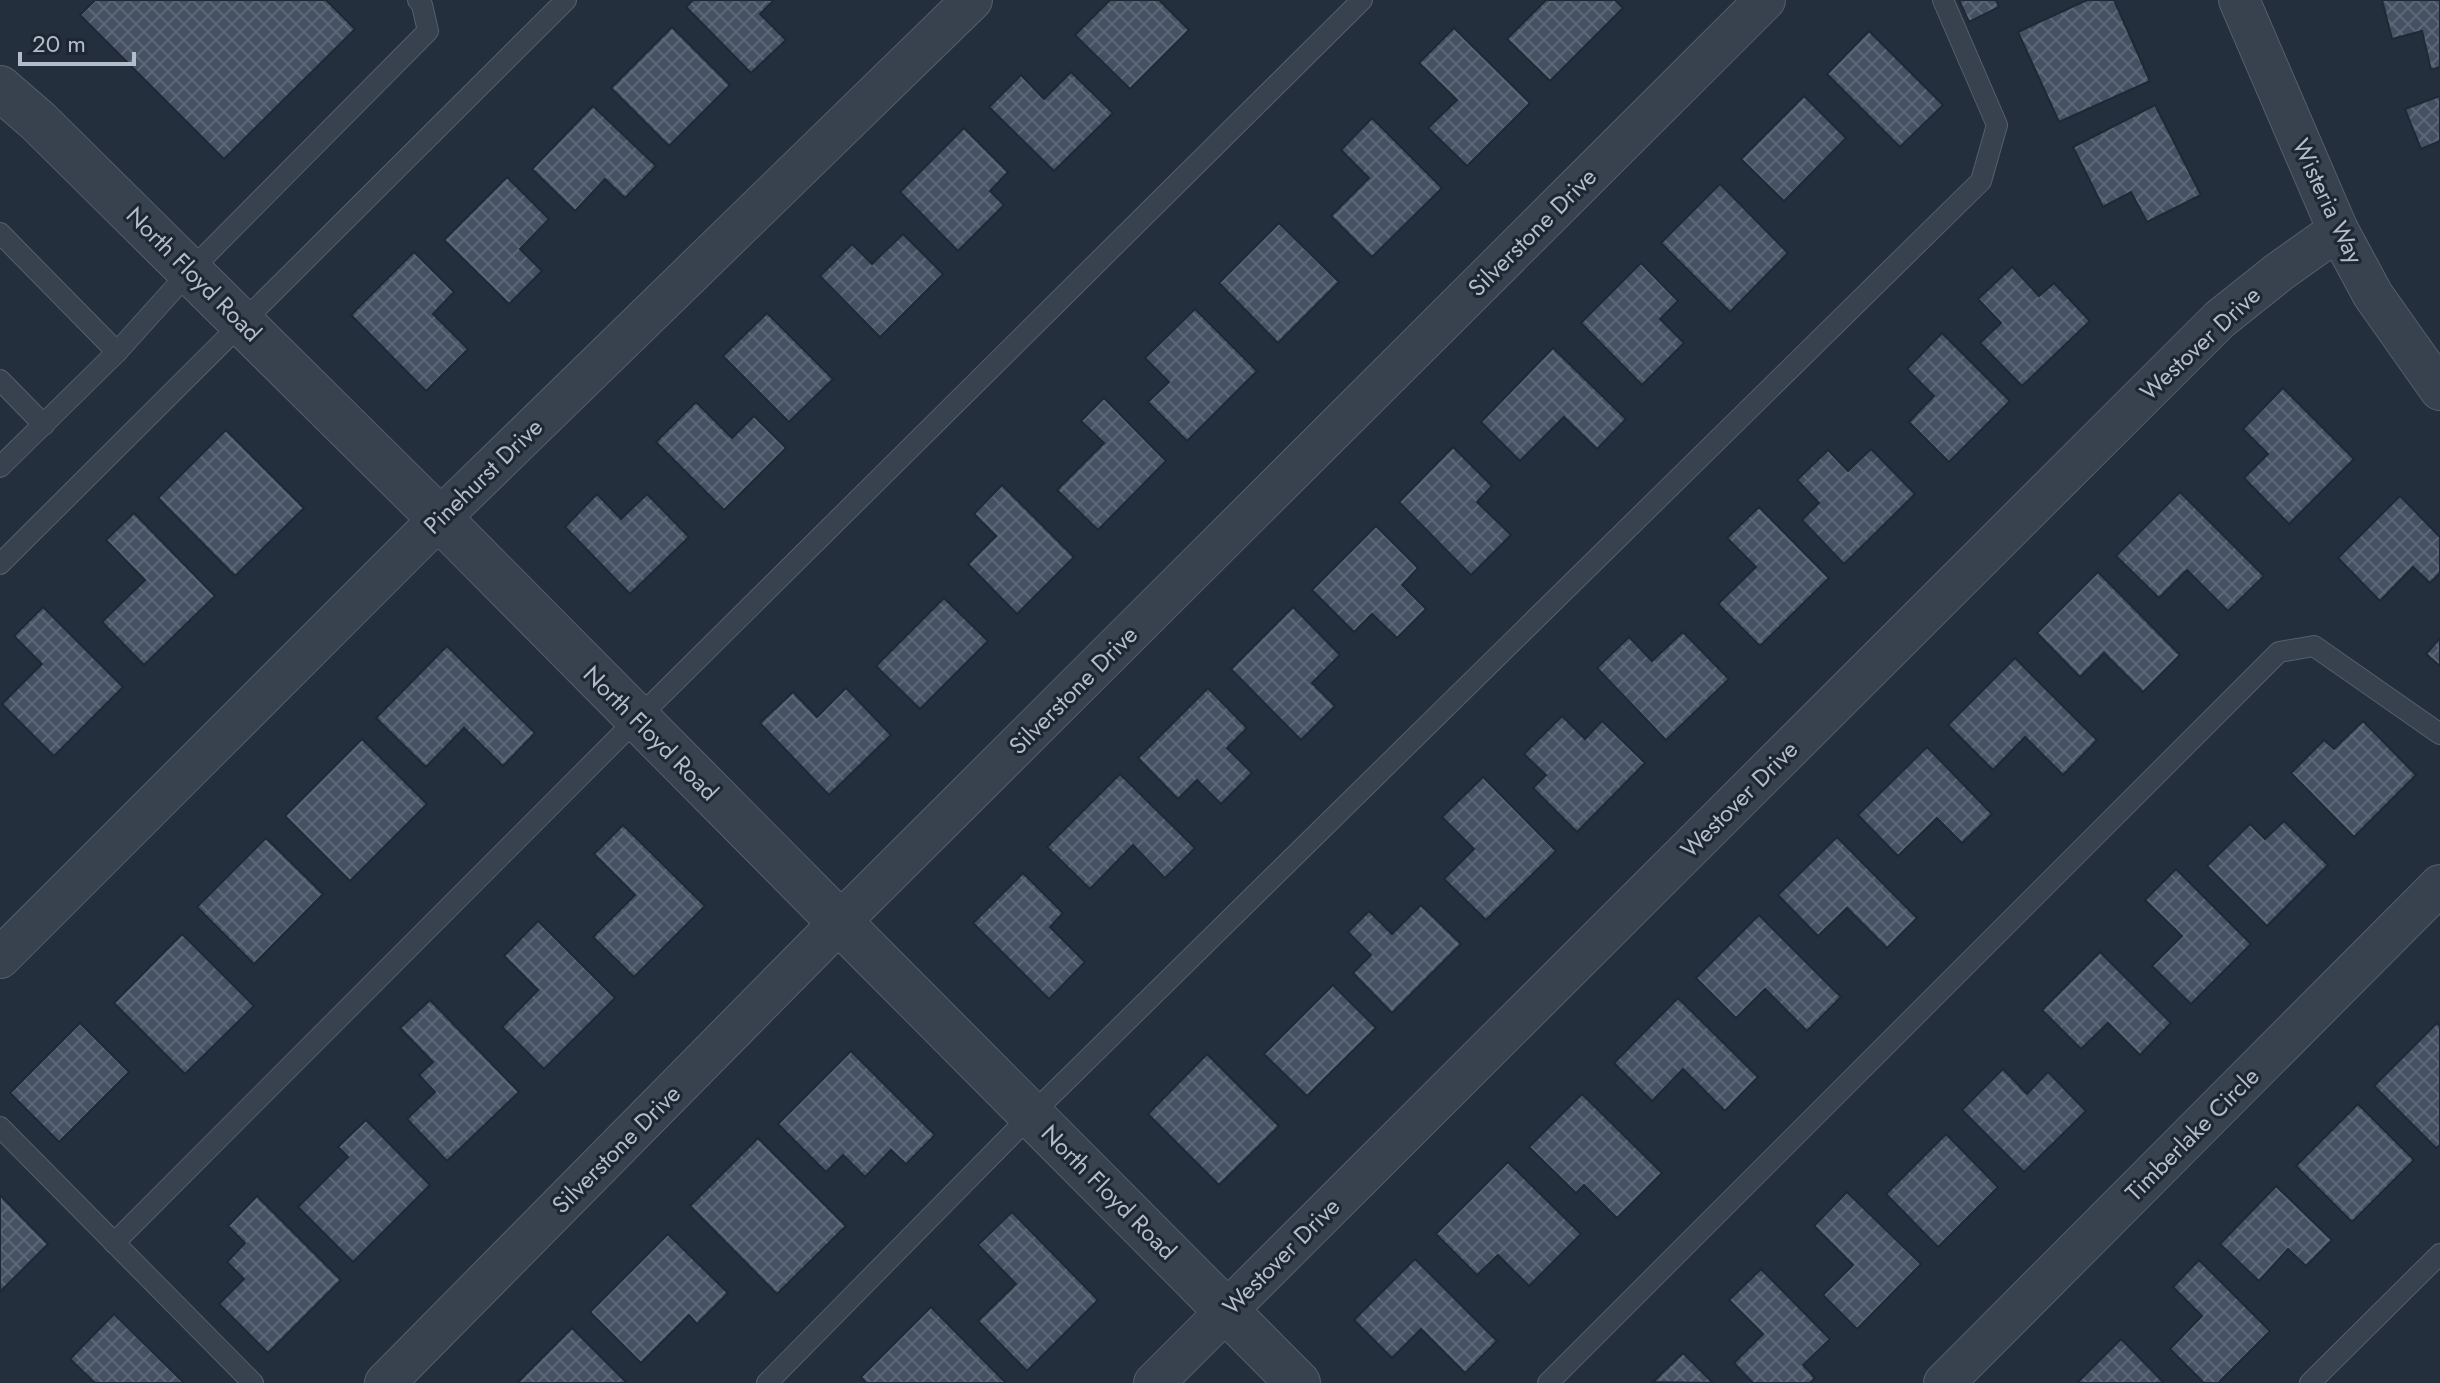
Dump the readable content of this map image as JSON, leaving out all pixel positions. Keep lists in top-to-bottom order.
{
  "streets": {
    "street": [
      "Wisteria Way",
      "Silverstone Drive",
      "North Floyd Road",
      "Westover Drive",
      "Pinehurst Drive",
      "Timberlake Circle"
    ]
  },
  "crossings": [
    ["Wisteria Way", "Westover Drive"],
    ["Silverstone Drive", "North Floyd Road"],
    ["North Floyd Road", "Westover Drive"],
    ["North Floyd Road", "Pinehurst Drive"]
  ],
  "scale_bar": "20 m"
}
